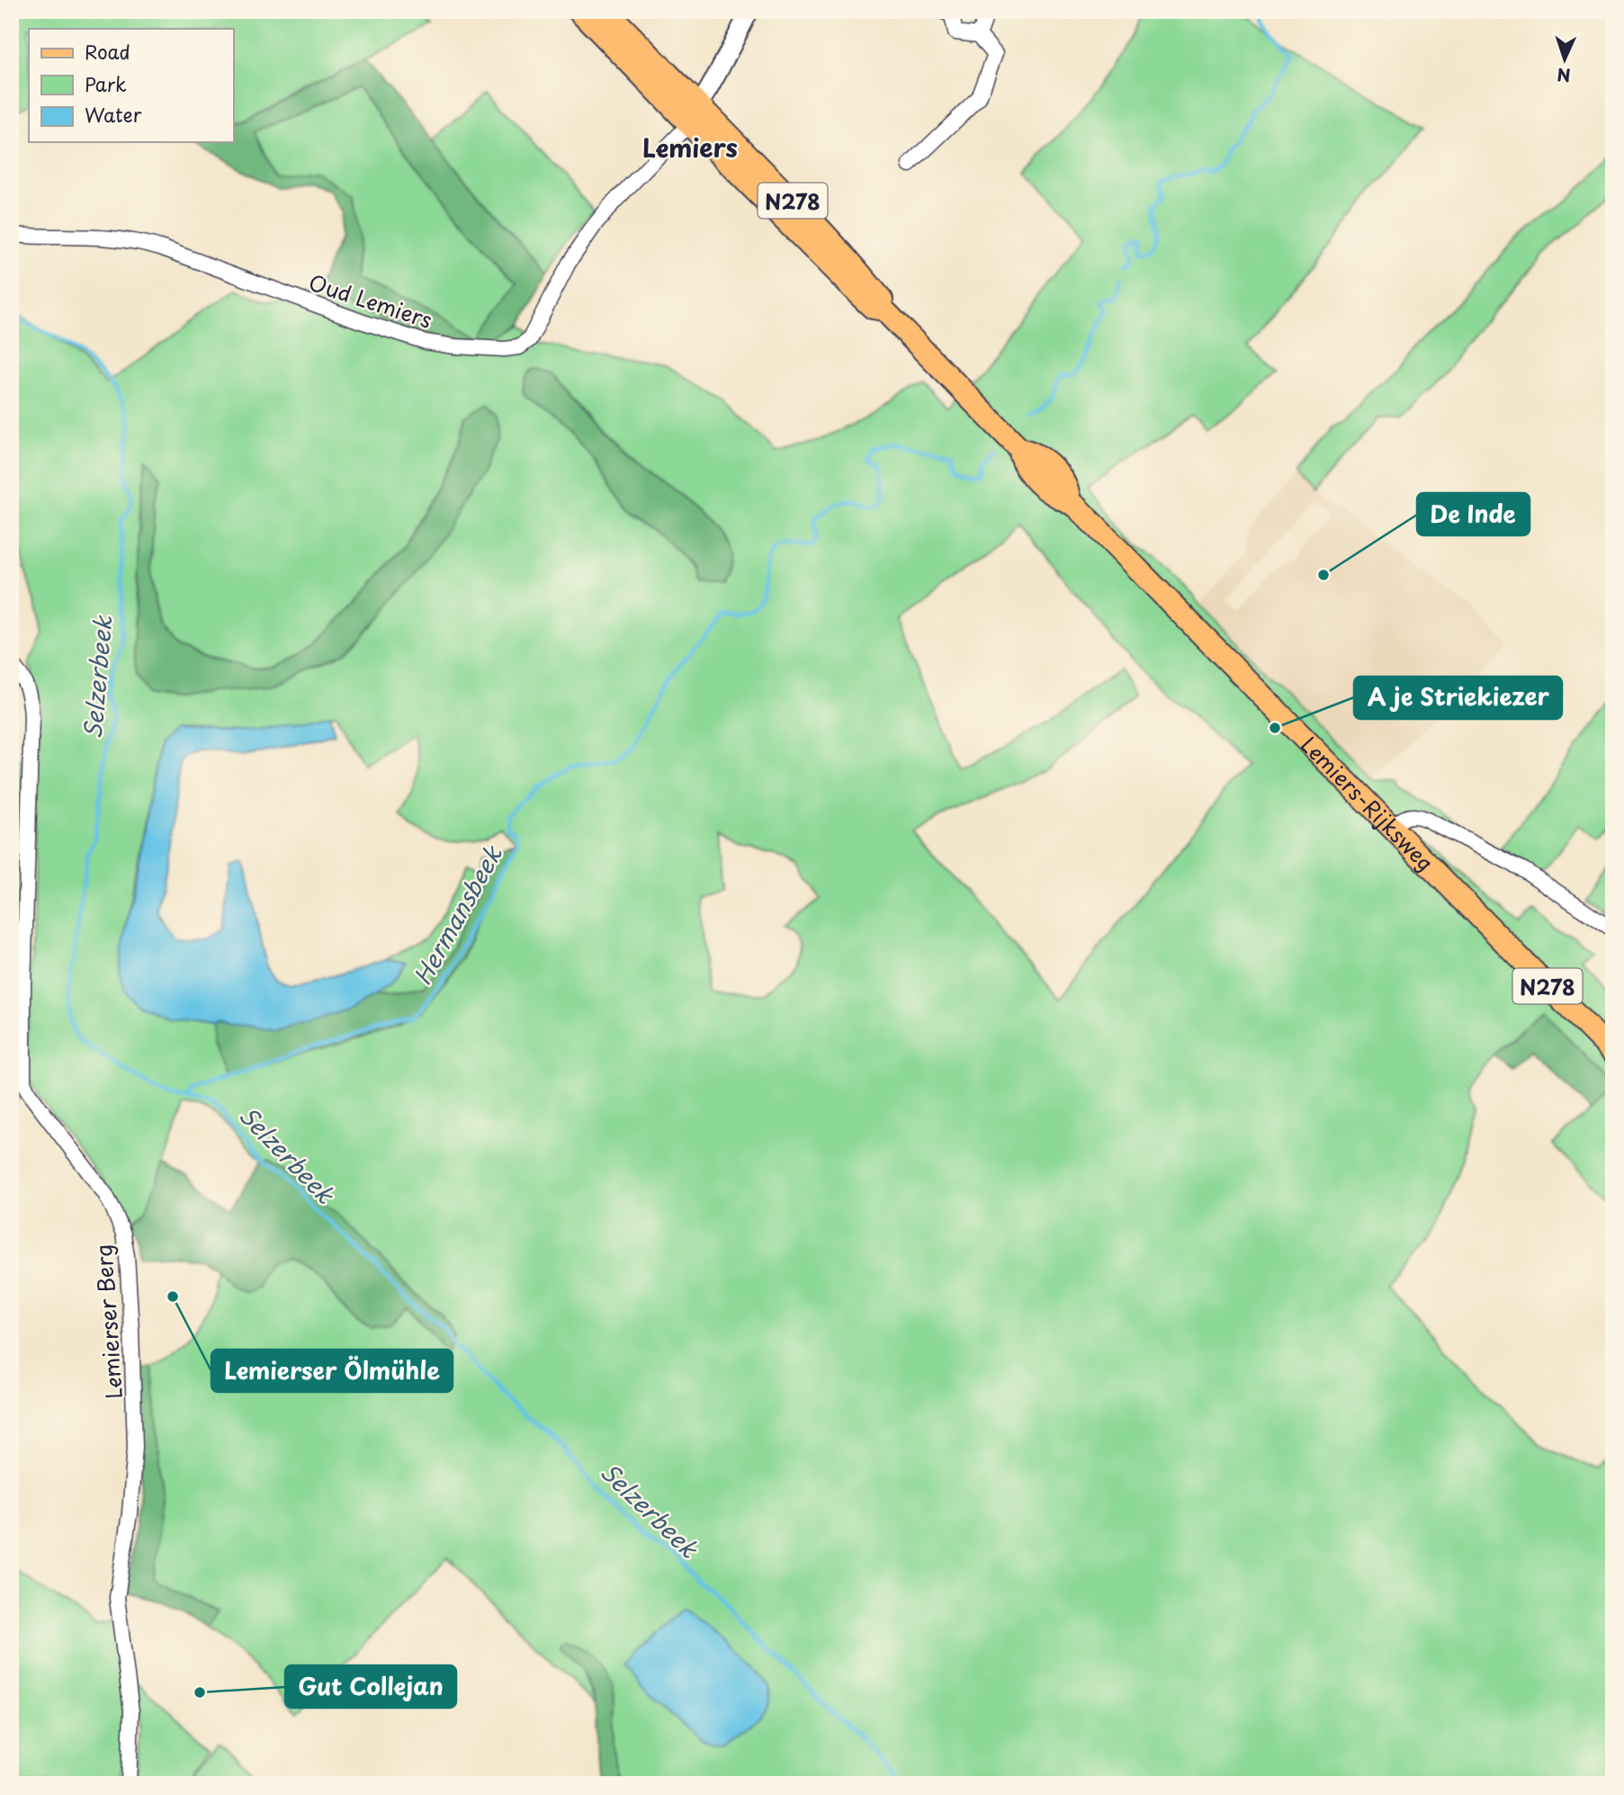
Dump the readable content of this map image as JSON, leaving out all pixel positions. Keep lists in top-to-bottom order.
{
  "streets": {
    "main road": ["N278", "Lemiers-Rijksweg"],
    "street": ["Oud Lemiers", "Lemierser Berg"]
  },
  "crossings": [
    ["Oud Lemiers", "Lemiers-Rijksweg"]
  ],
  "districts": ["Lemiers"],
  "water": ["Selzerbeek", "Hermansbeek"],
  "places": [
    "De Inde",
    "A je Striekiezer",
    "Lemierser Ölmühle",
    "Gut Collejan"
  ],
  "legend": ["Road", "Park", "Water"],
  "north": "bottom"
}
